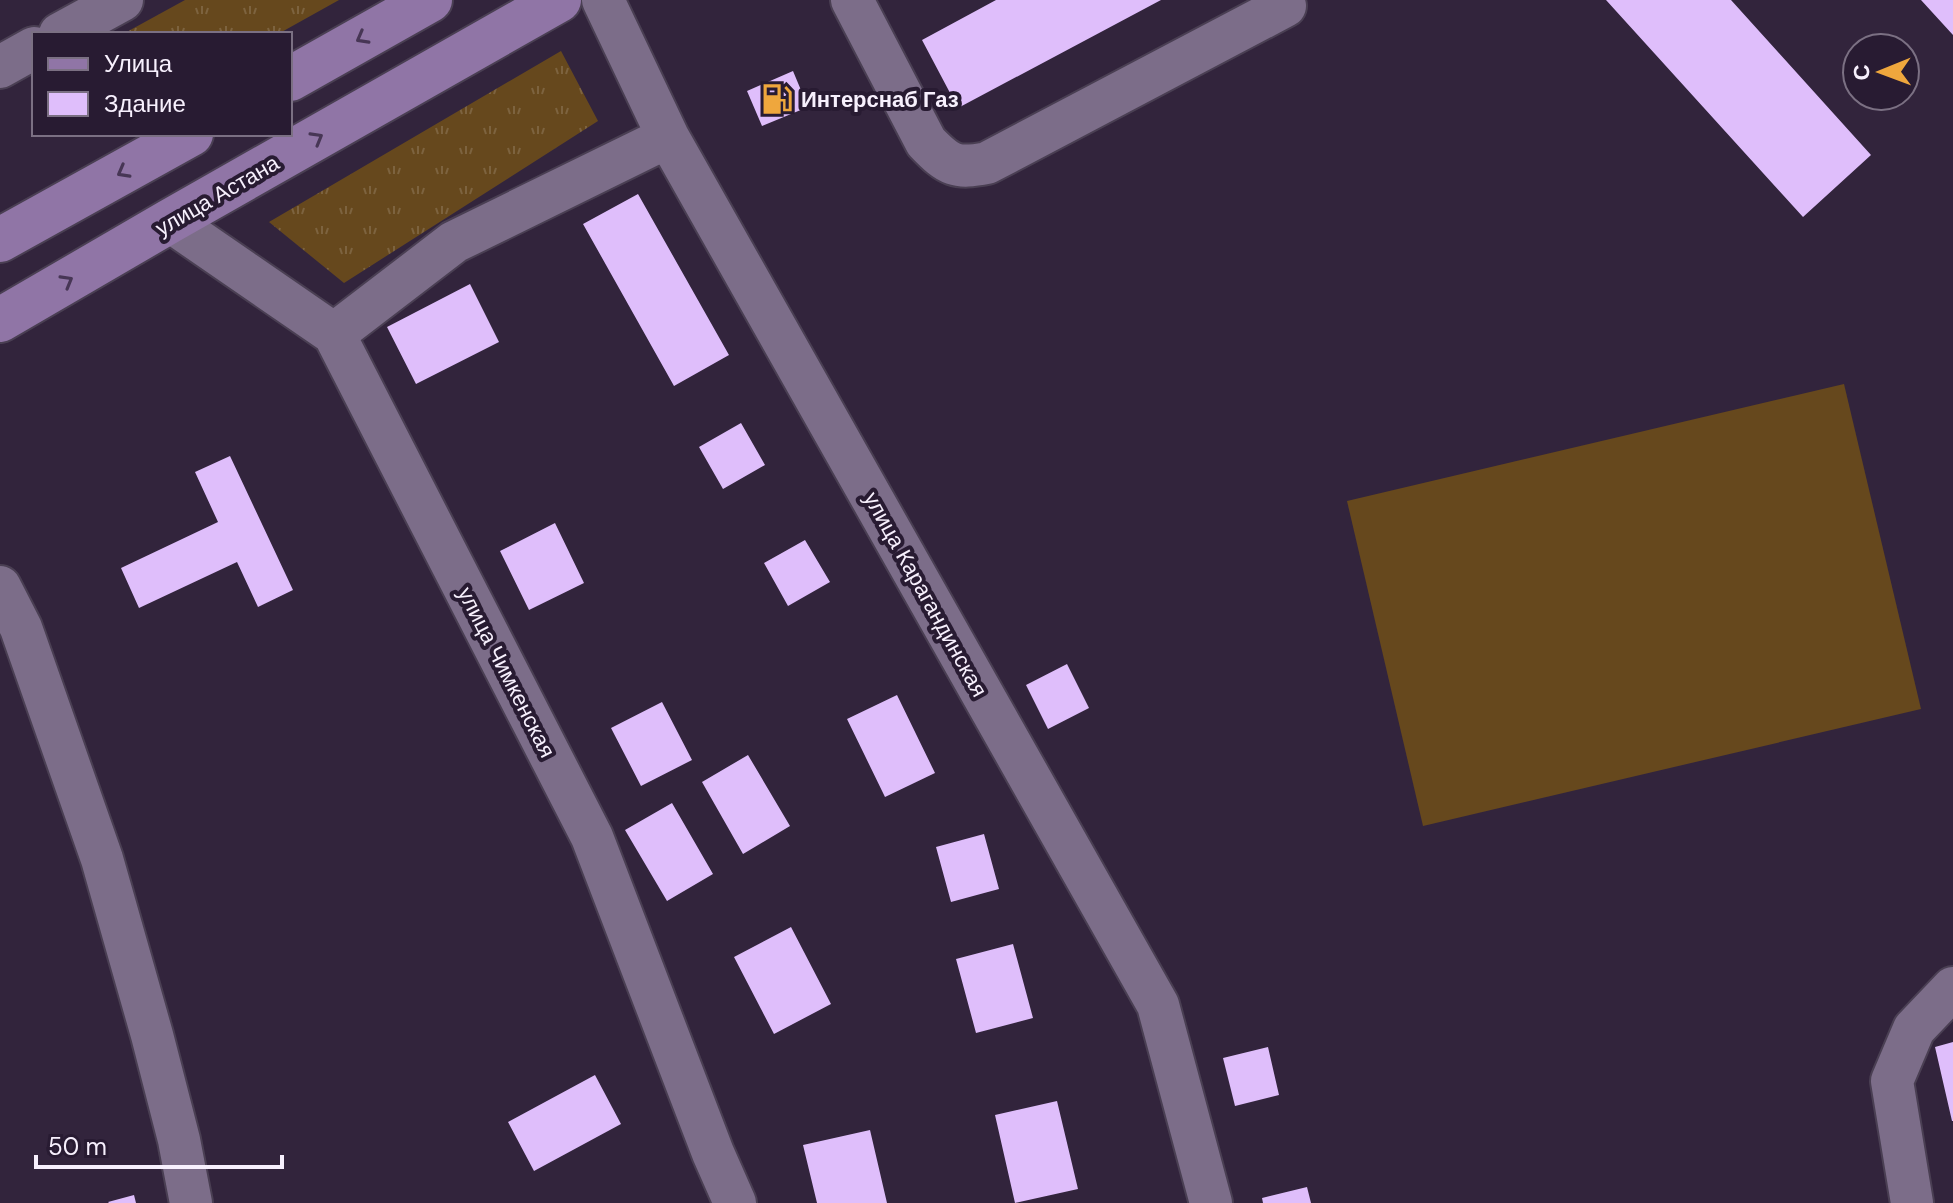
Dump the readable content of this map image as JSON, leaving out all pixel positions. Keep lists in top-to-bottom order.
{
  "streets": {
    "main road": ["улица Астана"],
    "street": ["улица Карагандинская", "улица Чимкенская"]
  },
  "crossings": [
    ["улица Астана", "улица Чимкенская"]
  ],
  "places": {
    "fuel station": ["Интерснаб Газ"]
  },
  "legend": ["Улица", "Здание"],
  "scale_bar": "50 m",
  "north": "left"
}
